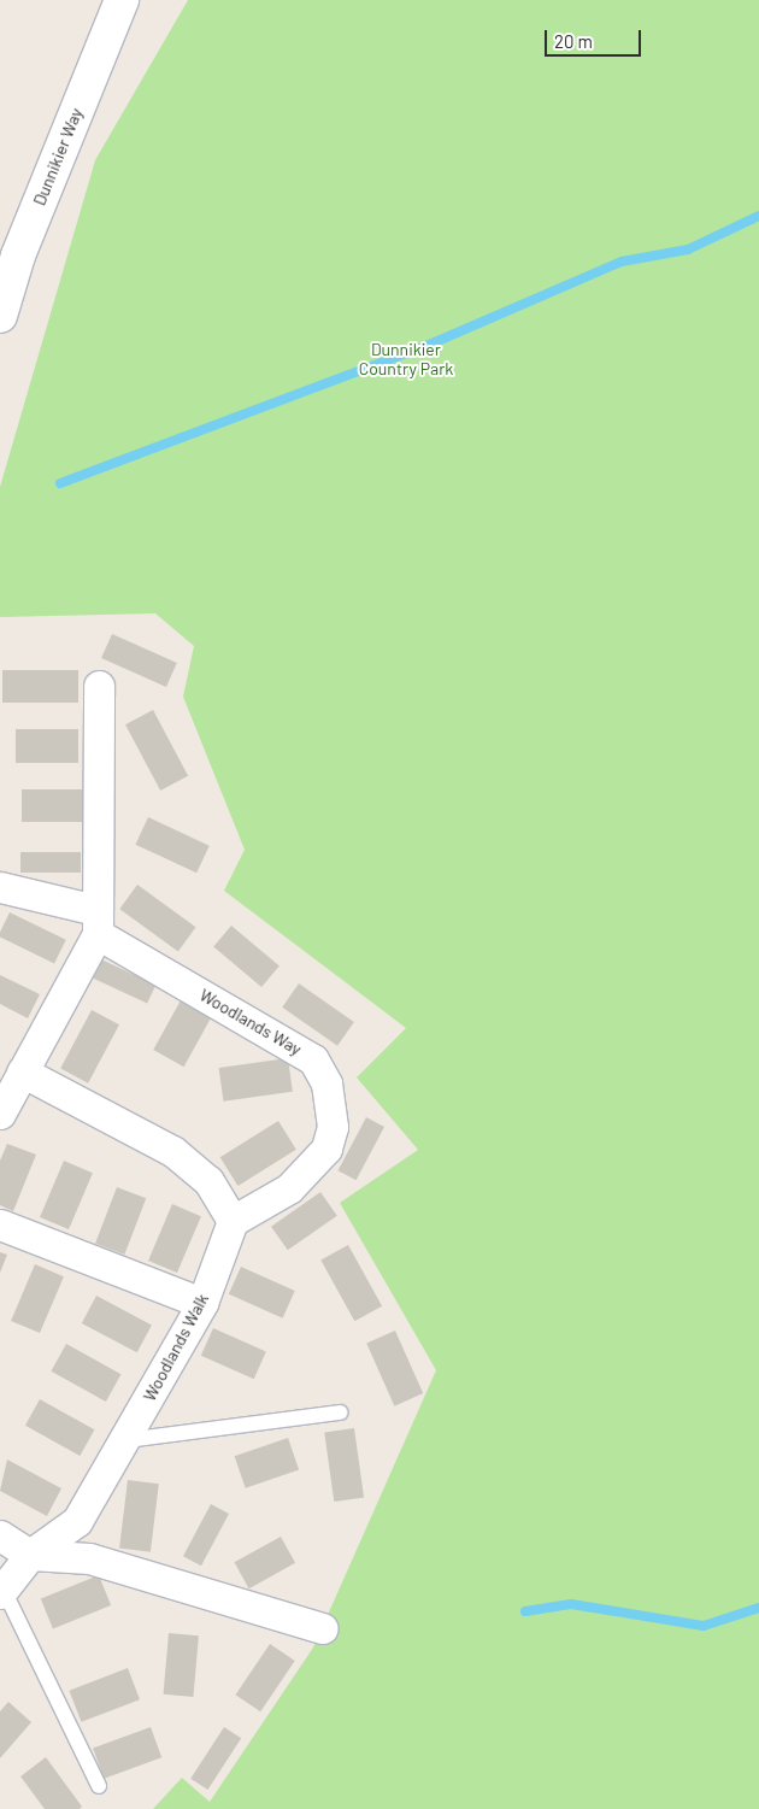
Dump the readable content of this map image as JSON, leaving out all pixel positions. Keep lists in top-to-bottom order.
{
  "streets": {
    "main road": ["Dunnikier Way"],
    "street": ["Woodlands Way", "Woodlands Walk"]
  },
  "crossings": [
    ["Woodlands Way", "Woodlands Walk"]
  ],
  "parks": ["Dunnikier Country Park"],
  "scale_bar": "20 m"
}
